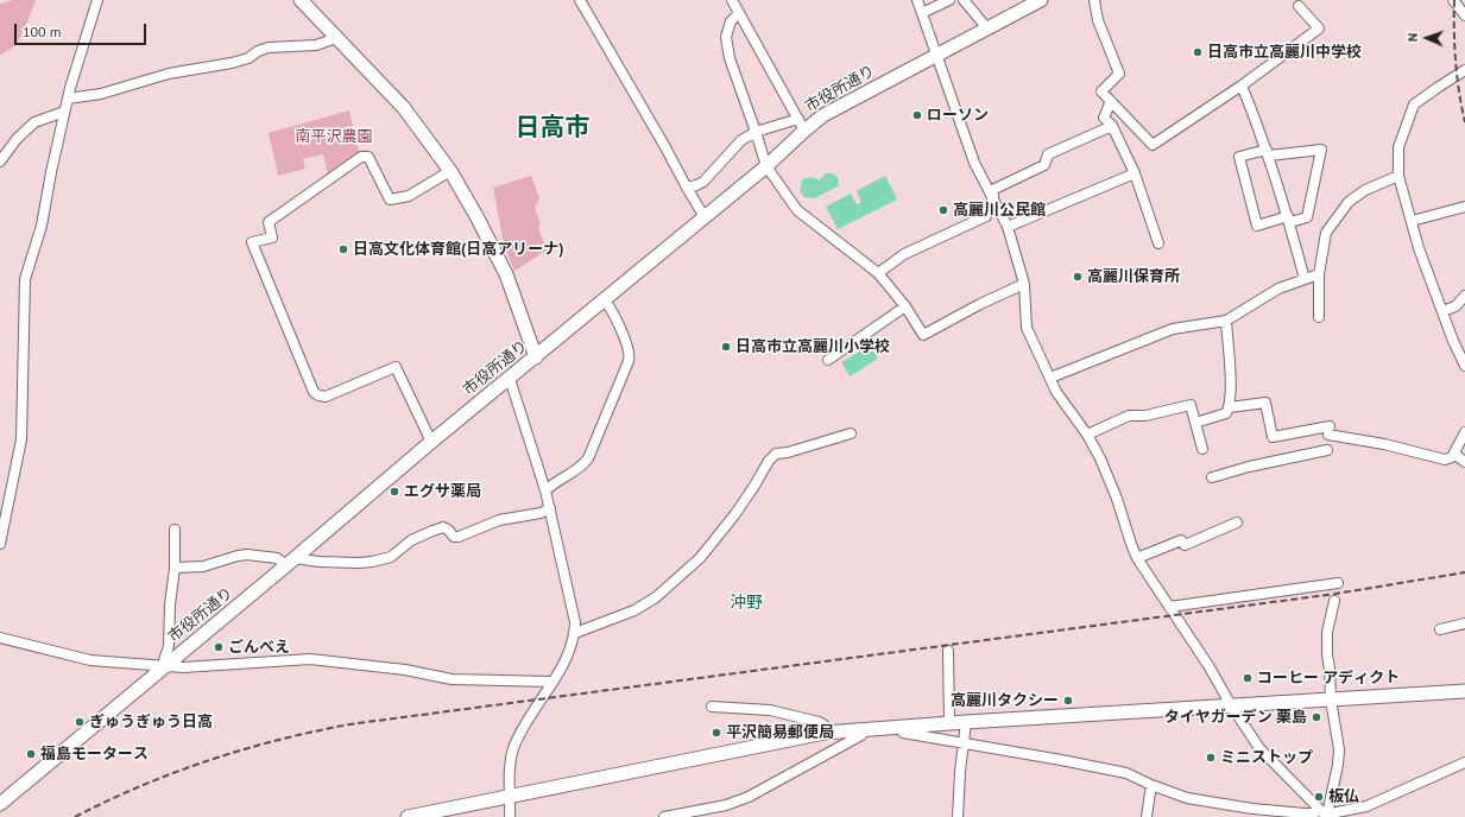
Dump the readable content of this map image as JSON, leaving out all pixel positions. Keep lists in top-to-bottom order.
{
  "streets": {
    "street": ["市役所通り"]
  },
  "districts": ["日高市", "沖野"],
  "parks": ["南平沢農園"],
  "places": [
    "日高市立高麗川中学校",
    "ローソン",
    "高麗川公民館",
    "日高文化体育館(日高アリーナ)",
    "高麗川保育所",
    "日高市立高麗川小学校",
    "エグサ薬局",
    "ごんべえ",
    "コーヒー アディクト",
    "高麗川タクシー",
    "タイヤガーデン 栗島",
    "ぎゅうぎゅう日高",
    "平沢簡易郵便局",
    "福島モータース",
    "ミニストップ",
    "板仏"
  ],
  "scale_bar": "100 m",
  "north": "left"
}
